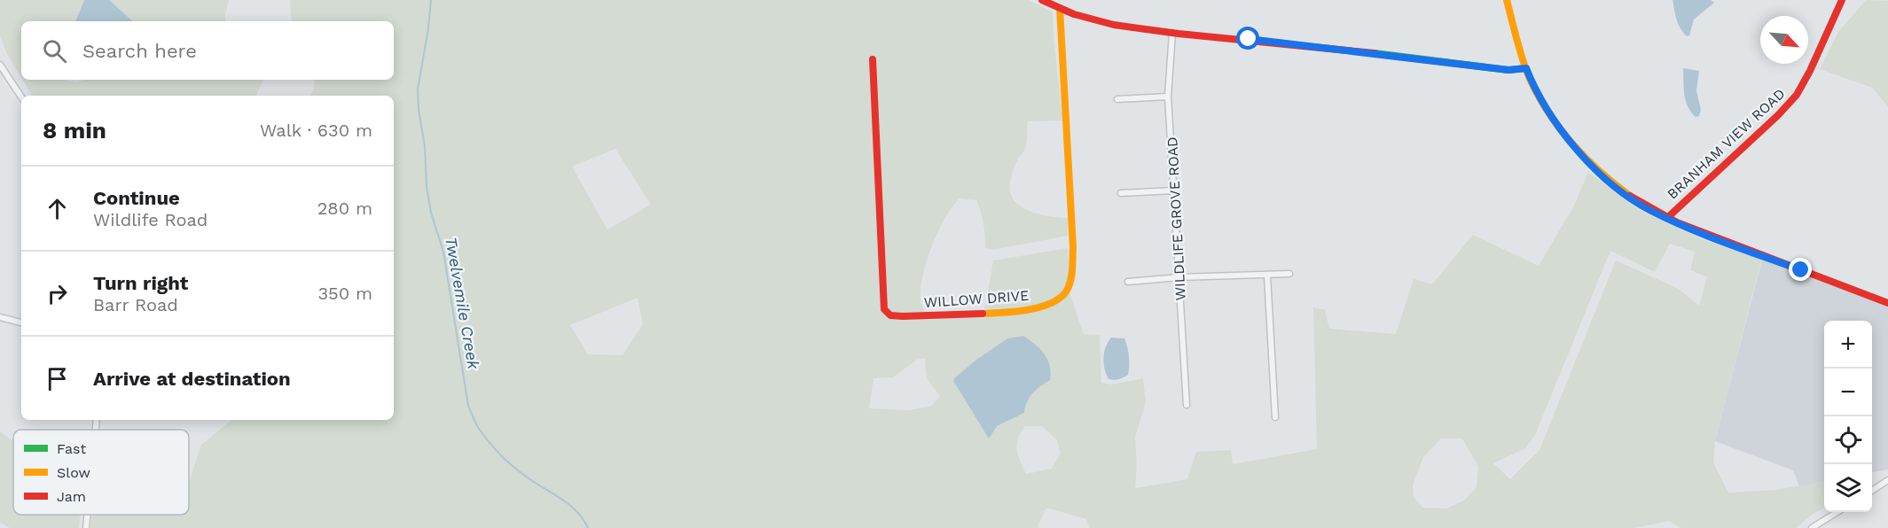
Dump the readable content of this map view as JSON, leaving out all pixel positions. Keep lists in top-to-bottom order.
{
  "streets": {
    "street": ["BRANHAM VIEW ROAD", "WILDLIFE GROVE ROAD", "WILLOW DRIVE"]
  },
  "water": ["Twelvemile Creek"],
  "legend": ["Fast", "Slow", "Jam"],
  "north": "bottom right",
  "page": {
    "search": "Search here",
    "heading": ["8 min", "Walk · 630 m"],
    "list": [
      ["Continue", "Wildlife Road", "280 m"],
      ["Turn right", "Barr Road", "350 m"],
      "Arrive at destination"
    ],
    "map_buttons": ["+", "−"]
  }
}
